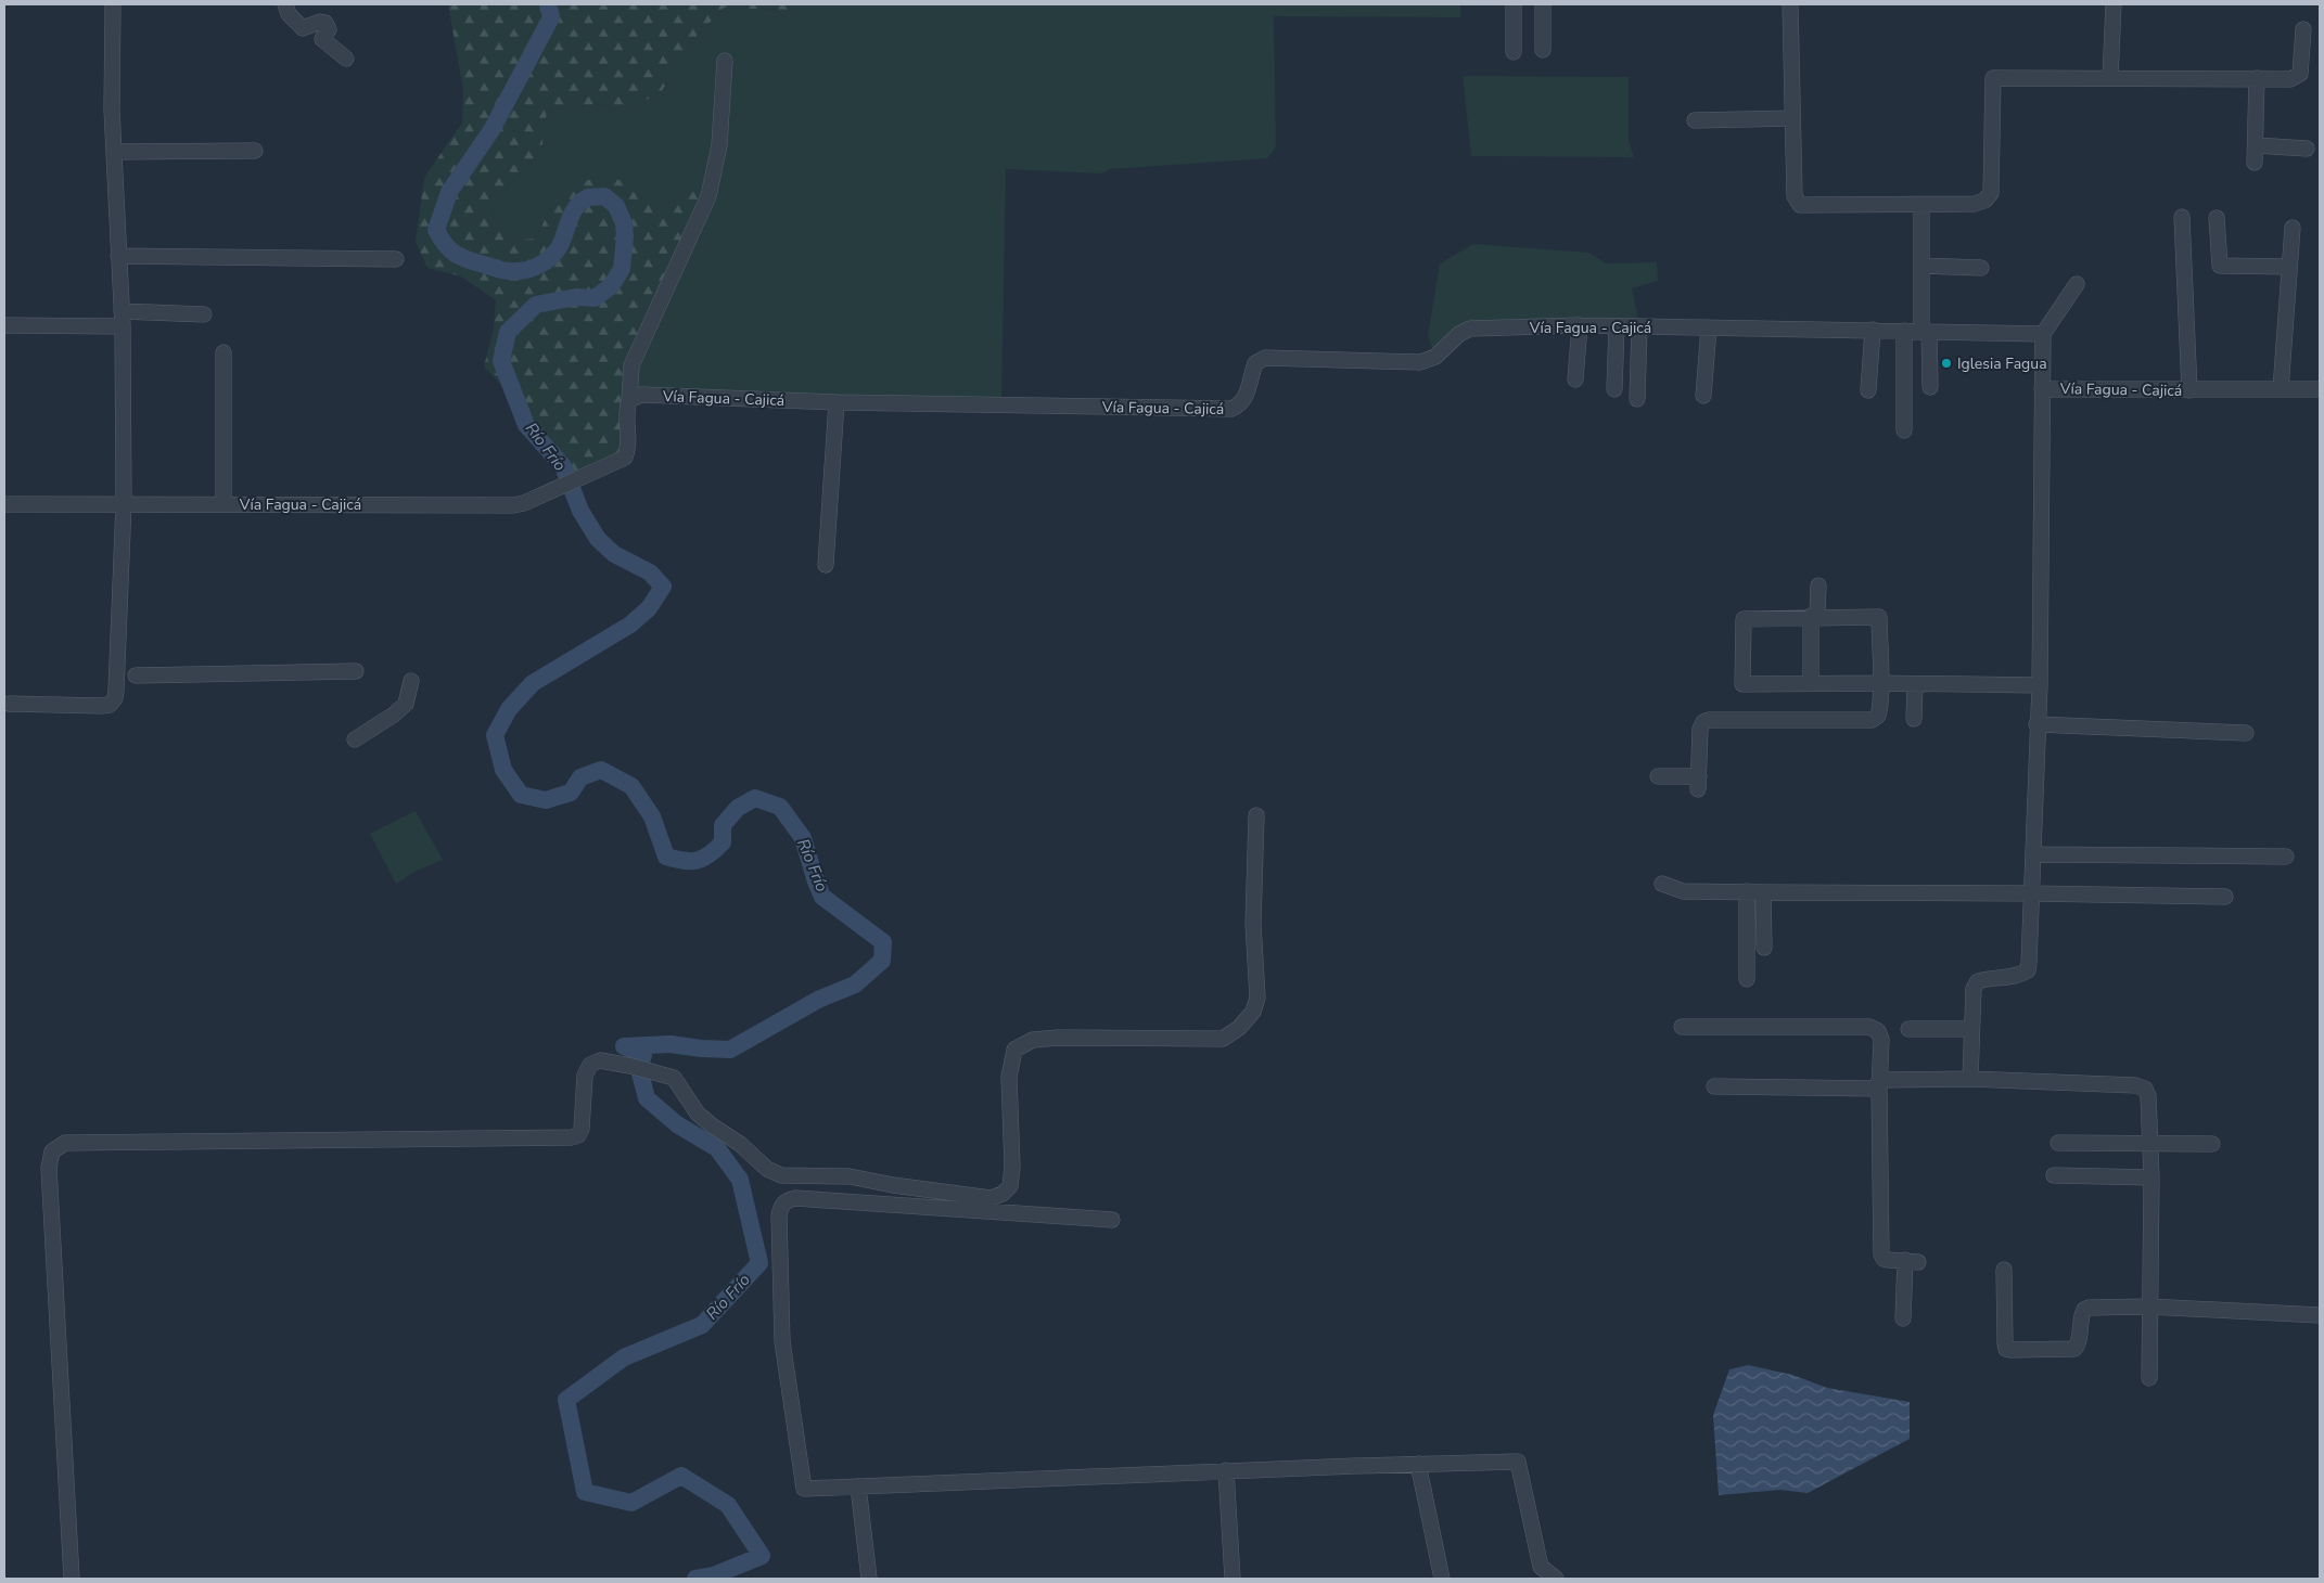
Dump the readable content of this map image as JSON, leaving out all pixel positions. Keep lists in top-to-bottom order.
{
  "streets": {
    "street": ["Vía Fagua - Cajicá"]
  },
  "water": ["Río Frío"],
  "places": ["Iglesia Fagua"]
}
